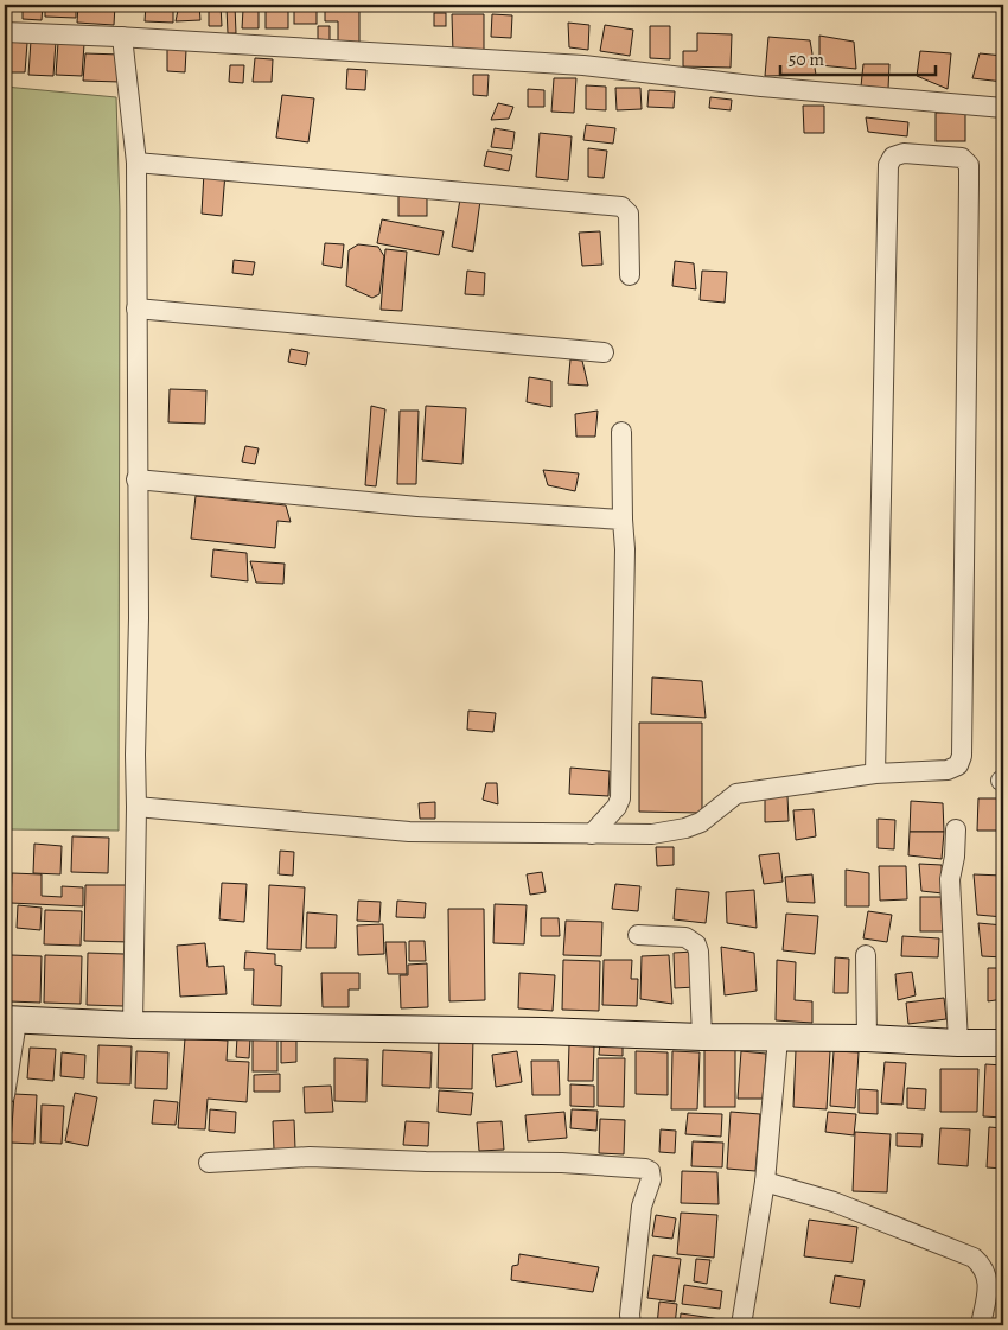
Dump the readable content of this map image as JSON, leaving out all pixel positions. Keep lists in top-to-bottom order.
{
  "scale_bar": "50 m"
}
